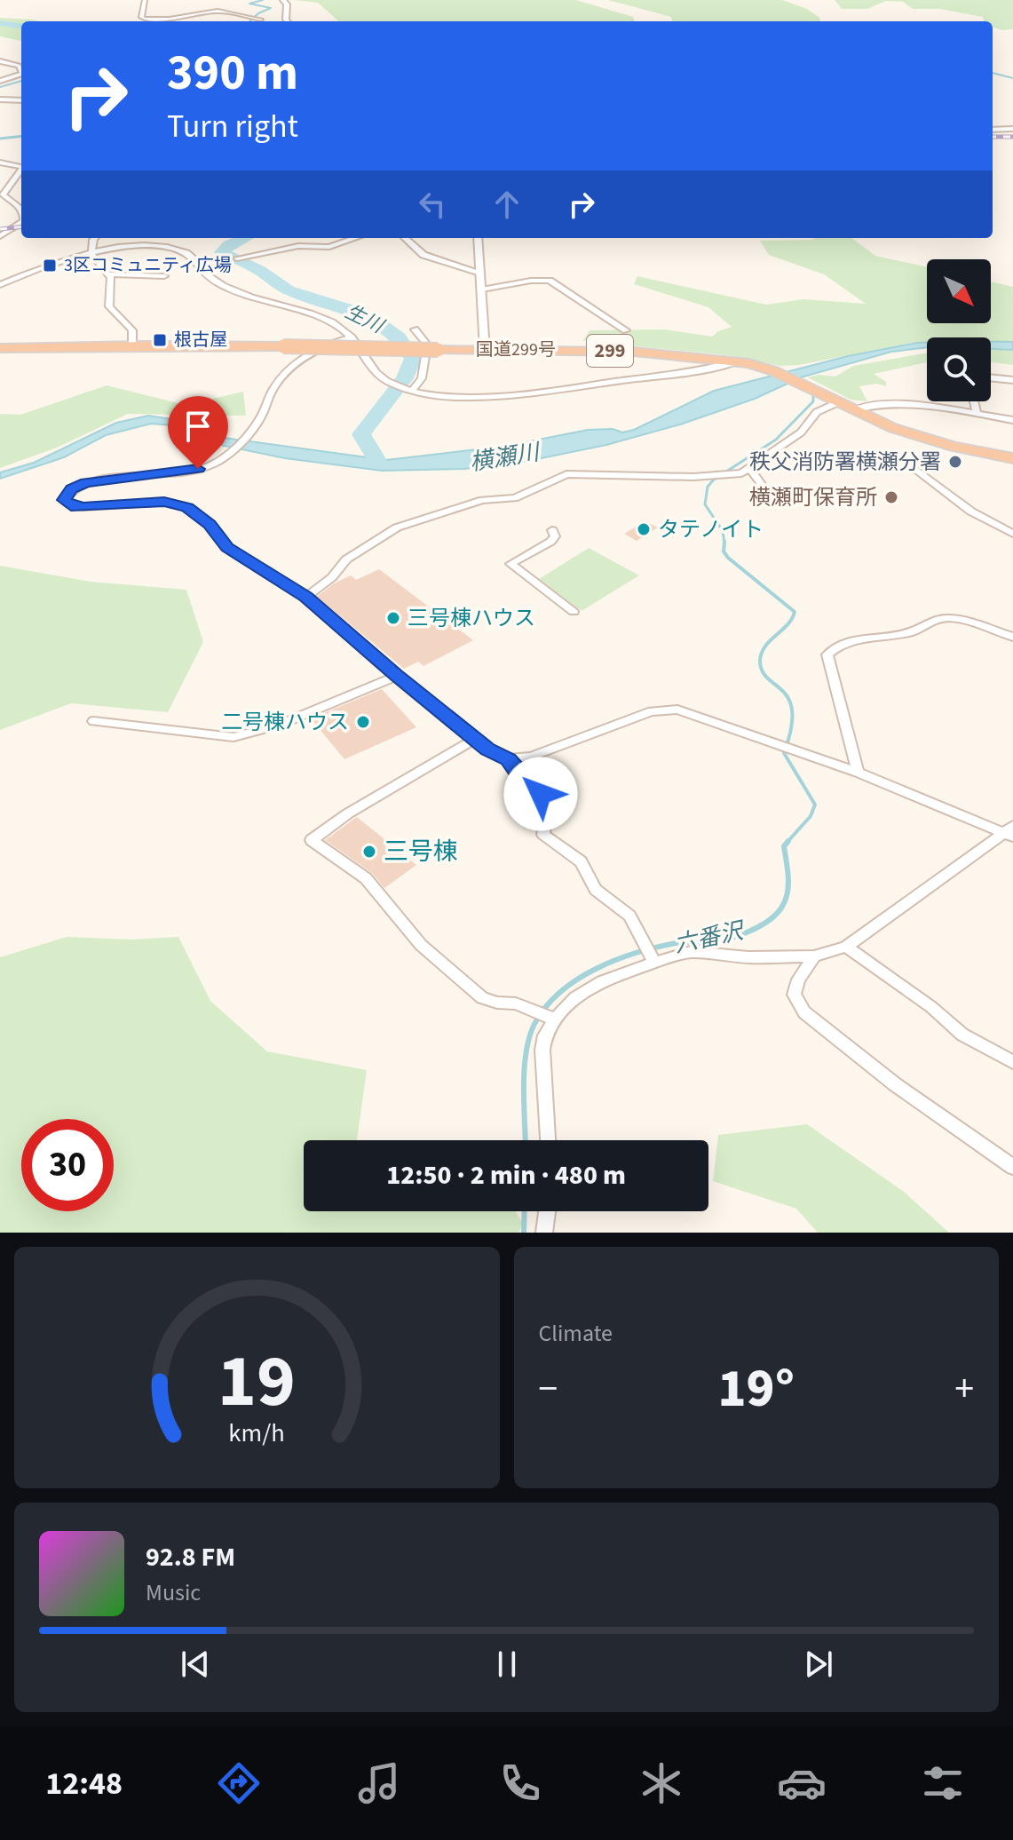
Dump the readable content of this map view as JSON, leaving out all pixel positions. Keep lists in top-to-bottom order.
{
  "streets": {
    "highway": ["国道299号", "299"]
  },
  "water": ["生川", "横瀬川", "六番沢"],
  "places": {
    "transit": ["3区コミュニティ広場", "根古屋"],
    "other": [
      "秩父消防署横瀬分署",
      "横瀬町保育所",
      "タテノイト",
      "三号棟ハウス",
      "二号棟ハウス",
      "三号棟"
    ]
  },
  "north": "bottom right",
  "page": {
    "turn": ["390 m", "Turn right"],
    "limit": "30",
    "trip": "12:50 · 2 min · 480 m",
    "tile": "Climate",
    "heat": ["−", "19°", "+"],
    "song": ["92.8 FM", "Music"],
    "tabs": "12:48",
    "gauge": ["19", "km/h"]
  }
}
